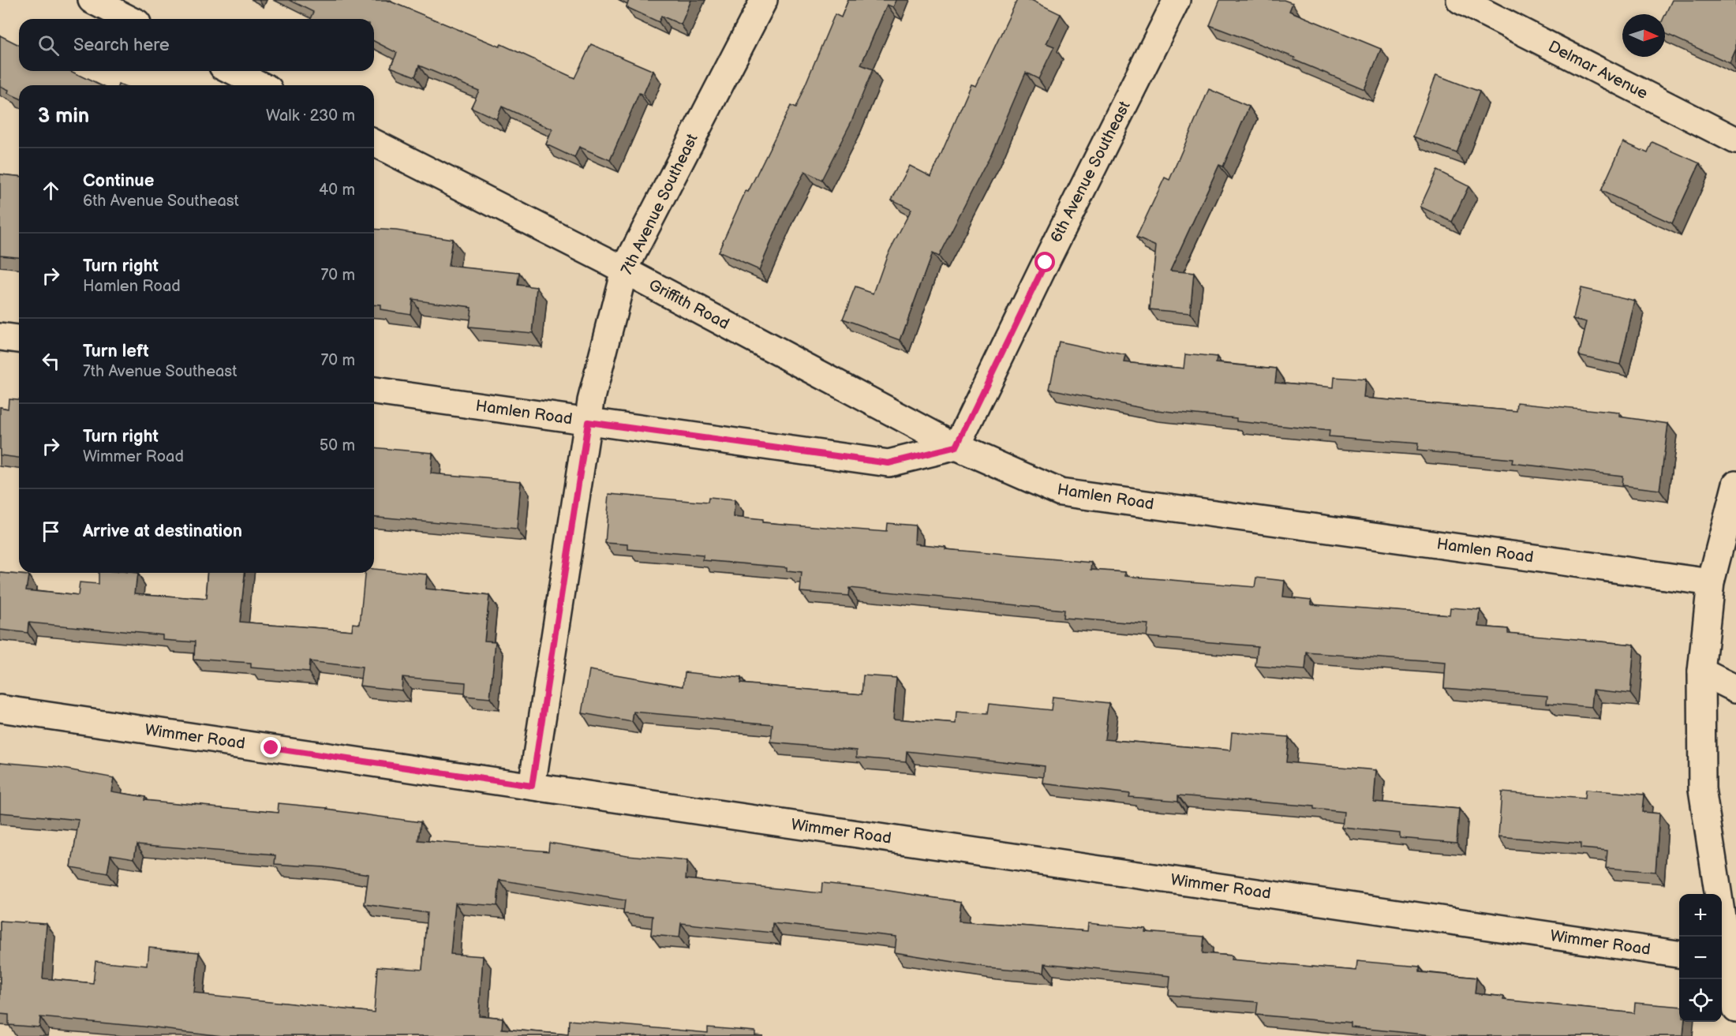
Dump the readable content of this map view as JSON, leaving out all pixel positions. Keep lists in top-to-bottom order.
{
  "streets": {
    "street": [
      "Delmar Avenue",
      "6th Avenue Southeast",
      "7th Avenue Southeast",
      "Griffith Road",
      "Hamlen Road",
      "Wimmer Road"
    ]
  },
  "crossings": [
    ["6th Avenue Southeast", "Griffith Road"],
    ["6th Avenue Southeast", "Hamlen Road"],
    ["7th Avenue Southeast", "Griffith Road"],
    ["7th Avenue Southeast", "Hamlen Road"],
    ["7th Avenue Southeast", "Wimmer Road"],
    ["Griffith Road", "Hamlen Road"]
  ],
  "north": "right",
  "page": {
    "search": "Search here",
    "heading": ["3 min", "Walk · 230 m"],
    "list": [
      ["Continue", "6th Avenue Southeast", "40 m"],
      ["Turn right", "Hamlen Road", "70 m"],
      ["Turn left", "7th Avenue Southeast", "70 m"],
      ["Turn right", "Wimmer Road", "50 m"],
      "Arrive at destination"
    ],
    "map_buttons": ["+", "−"]
  }
}
